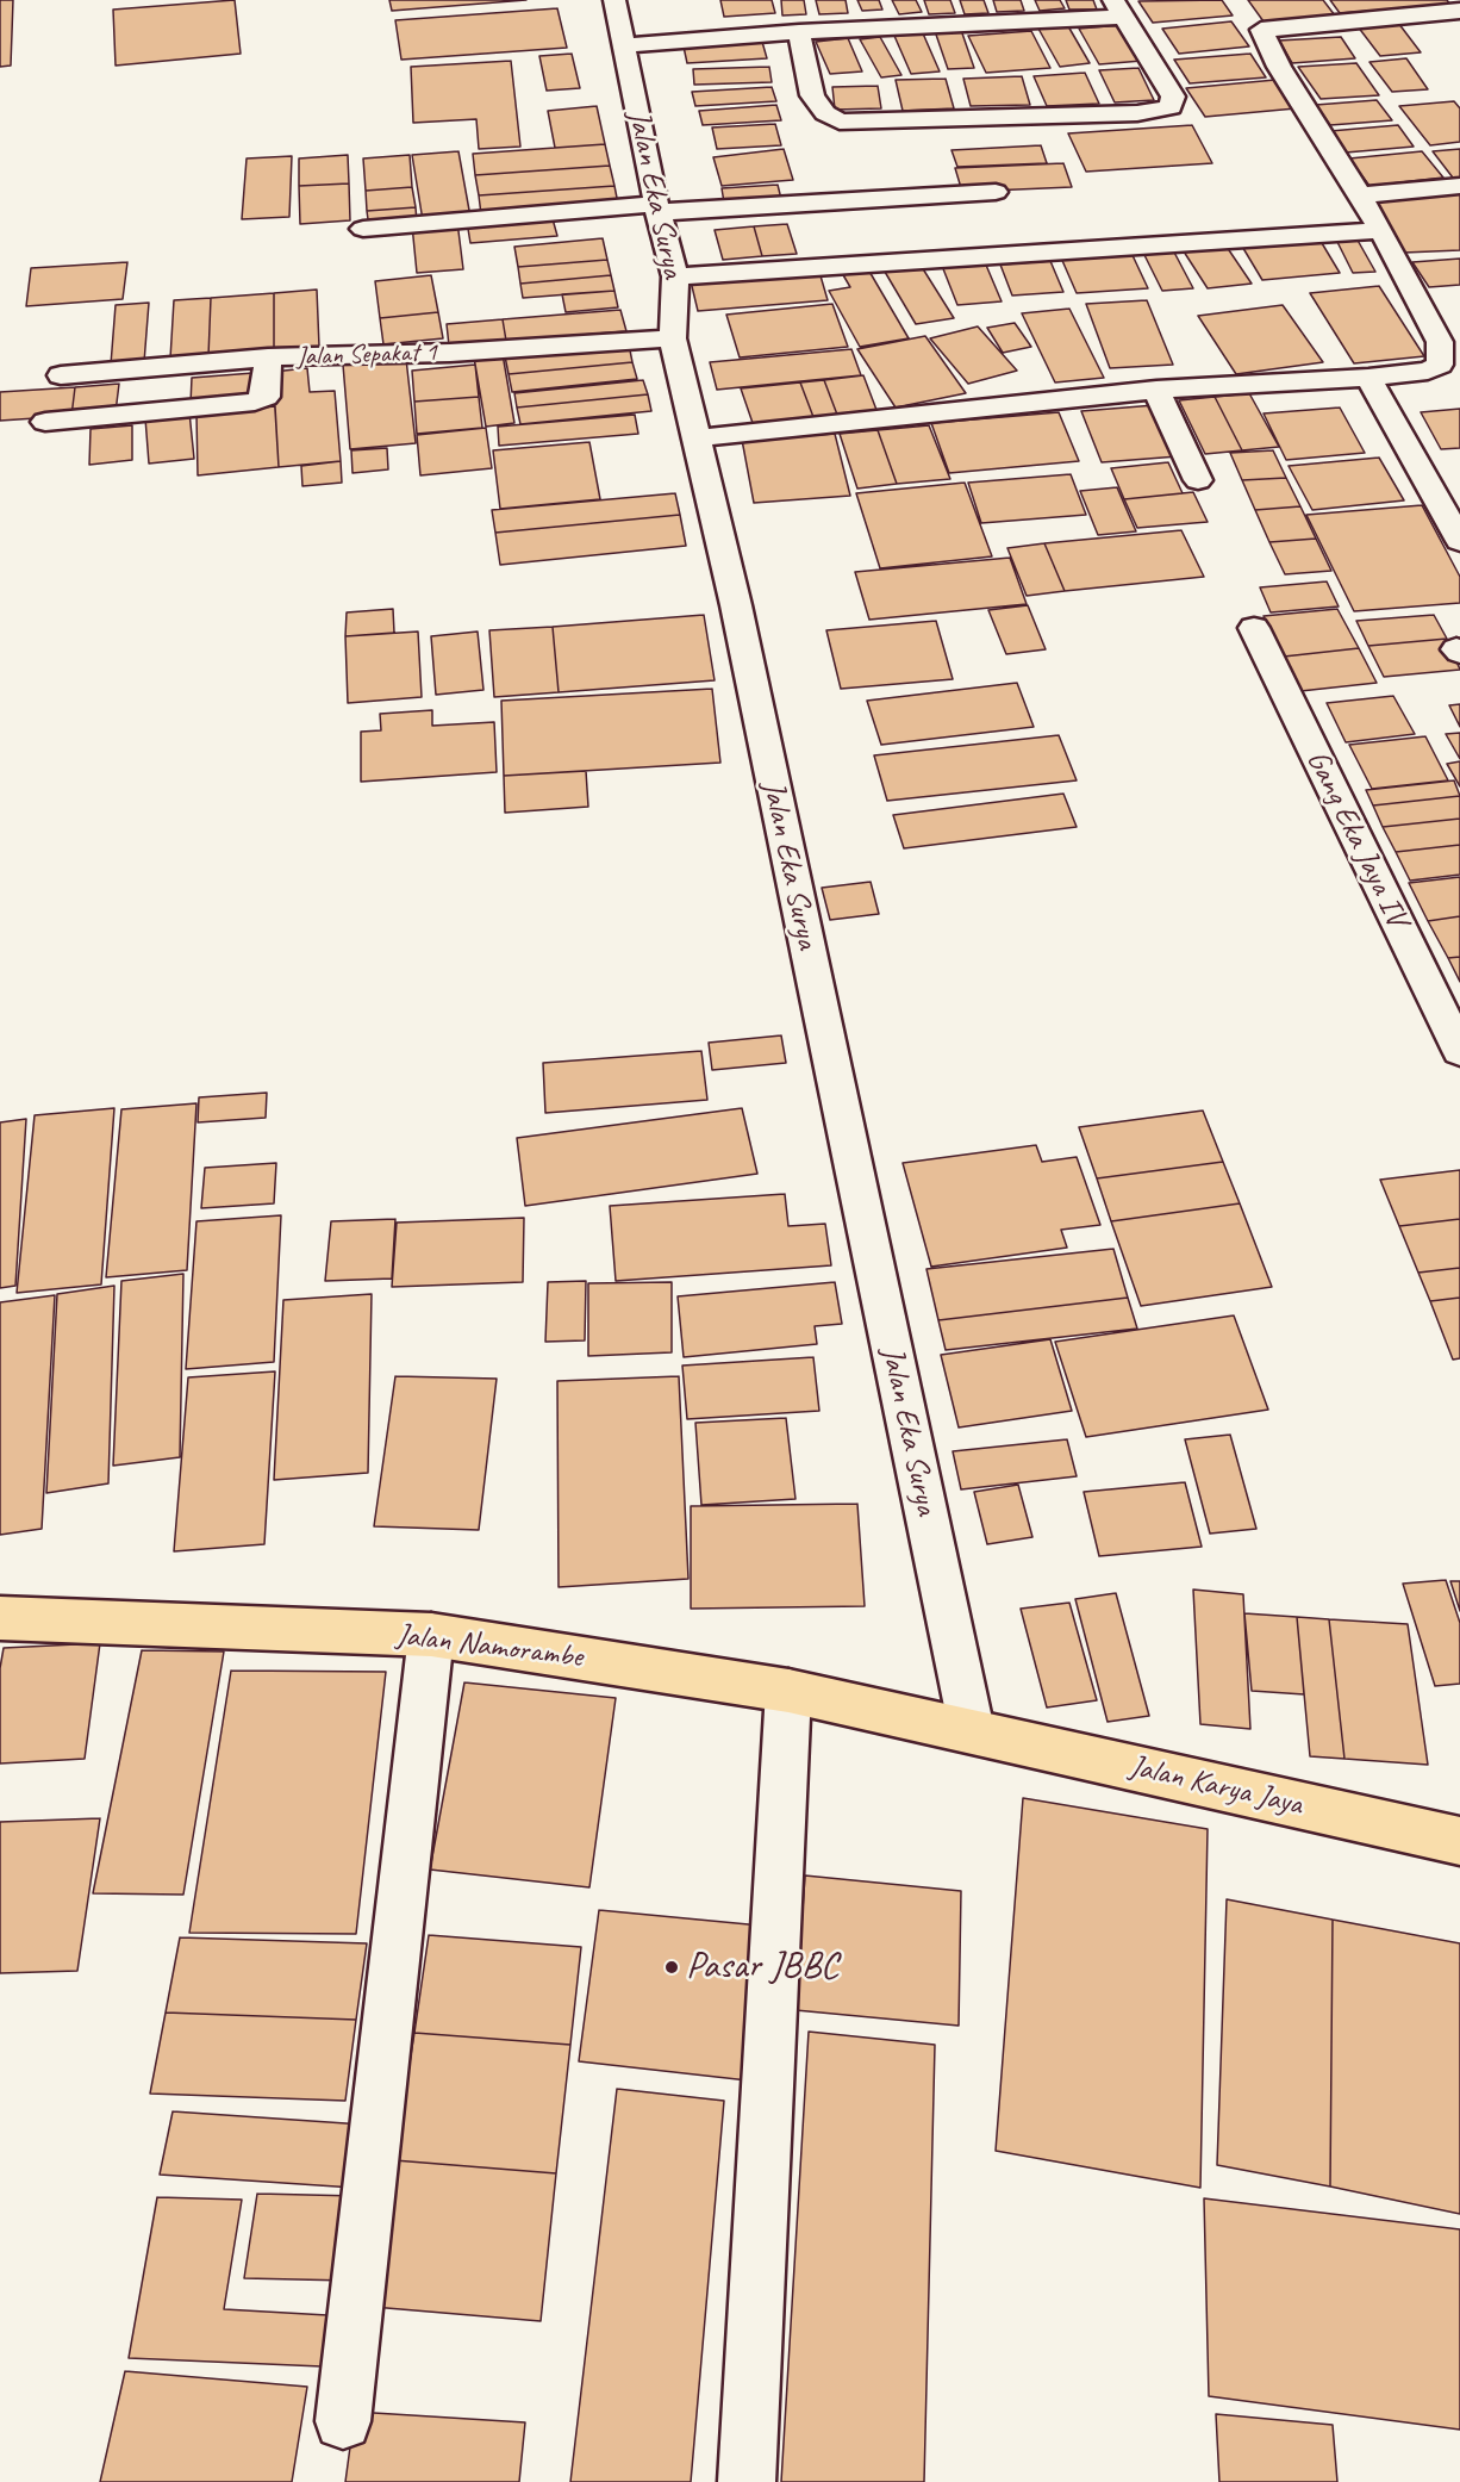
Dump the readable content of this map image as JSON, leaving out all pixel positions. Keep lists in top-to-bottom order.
{
  "streets": {
    "main road": ["Jalan Namorambe", "Jalan Karya Jaya"],
    "street": ["Jalan Eka Surya", "Jalan Sepakat 1", "Gang Eka Jaya IV"]
  },
  "crossings": [
    ["Jalan Eka Surya", "Jalan Sepakat 1"],
    ["Jalan Eka Surya", "Jalan Namorambe"],
    ["Jalan Eka Surya", "Jalan Karya Jaya"],
    ["Jalan Namorambe", "Jalan Karya Jaya"]
  ],
  "places": ["Pasar JBBC"]
}
